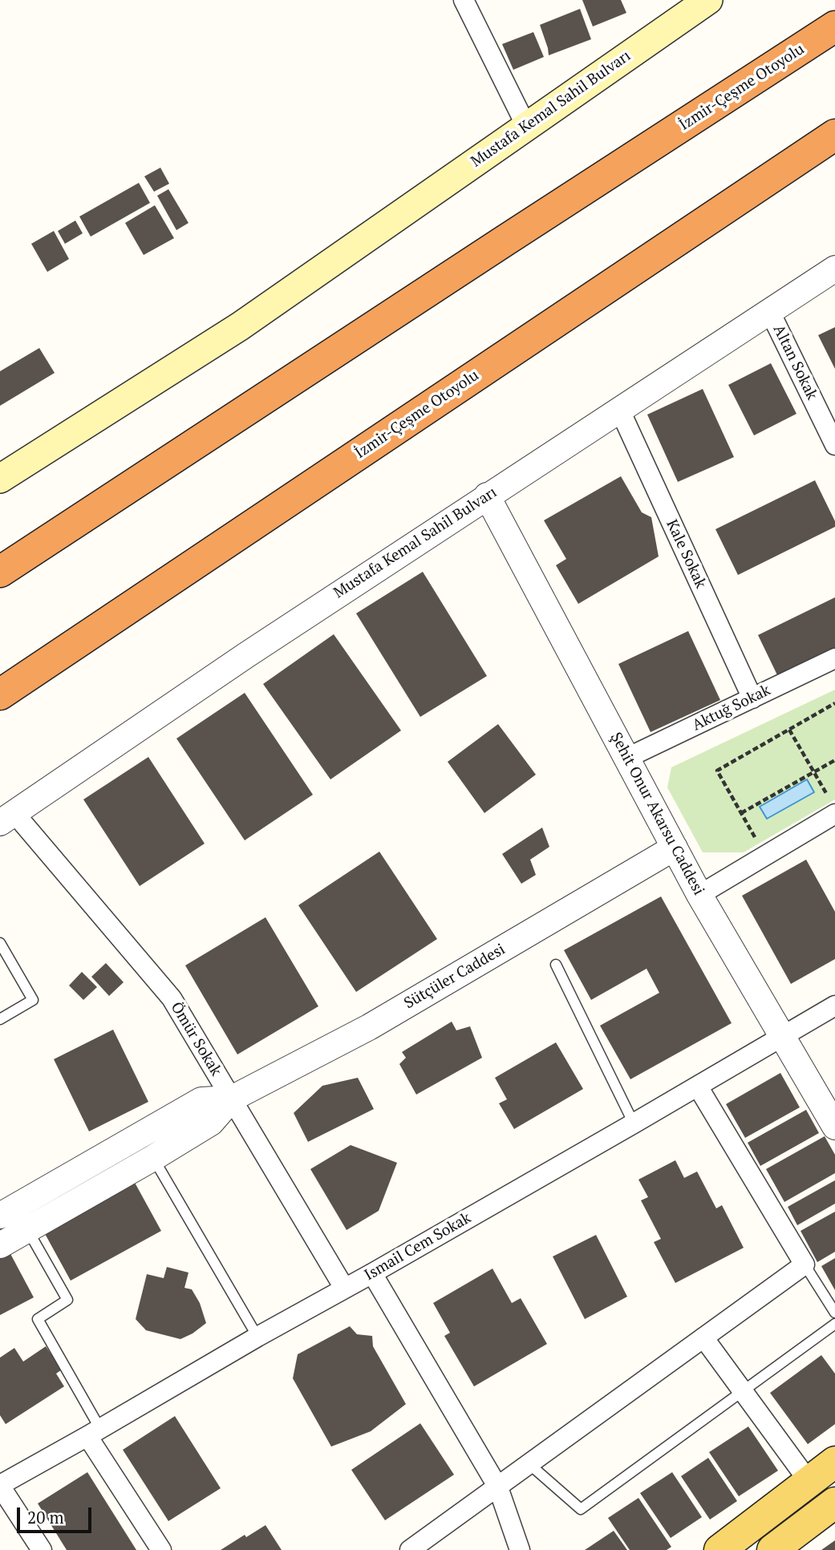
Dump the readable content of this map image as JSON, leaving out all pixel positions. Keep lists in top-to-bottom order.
{
  "streets": {
    "highway": ["İzmir-Çeşme Otoyolu"],
    "main road": ["Mustafa Kemal Sahil Bulvarı"],
    "street": [
      "Altan Sokak",
      "Kale Sokak",
      "Aktuğ Sokak",
      "Şehit Onur Akarsu Caddesi",
      "Sütçüler Caddesi",
      "Ömür Sokak",
      "Ismail Cem Sokak"
    ]
  },
  "crossings": [
    ["Mustafa Kemal Sahil Bulvarı", "Altan Sokak"],
    ["Mustafa Kemal Sahil Bulvarı", "Kale Sokak"],
    ["Mustafa Kemal Sahil Bulvarı", "Şehit Onur Akarsu Caddesi"],
    ["Mustafa Kemal Sahil Bulvarı", "Ömür Sokak"],
    ["Kale Sokak", "Aktuğ Sokak"],
    ["Aktuğ Sokak", "Şehit Onur Akarsu Caddesi"],
    ["Şehit Onur Akarsu Caddesi", "Sütçüler Caddesi"],
    ["Şehit Onur Akarsu Caddesi", "Ismail Cem Sokak"],
    ["Sütçüler Caddesi", "Ömür Sokak"],
    ["Ömür Sokak", "Ismail Cem Sokak"]
  ],
  "scale_bar": "20 m"
}
